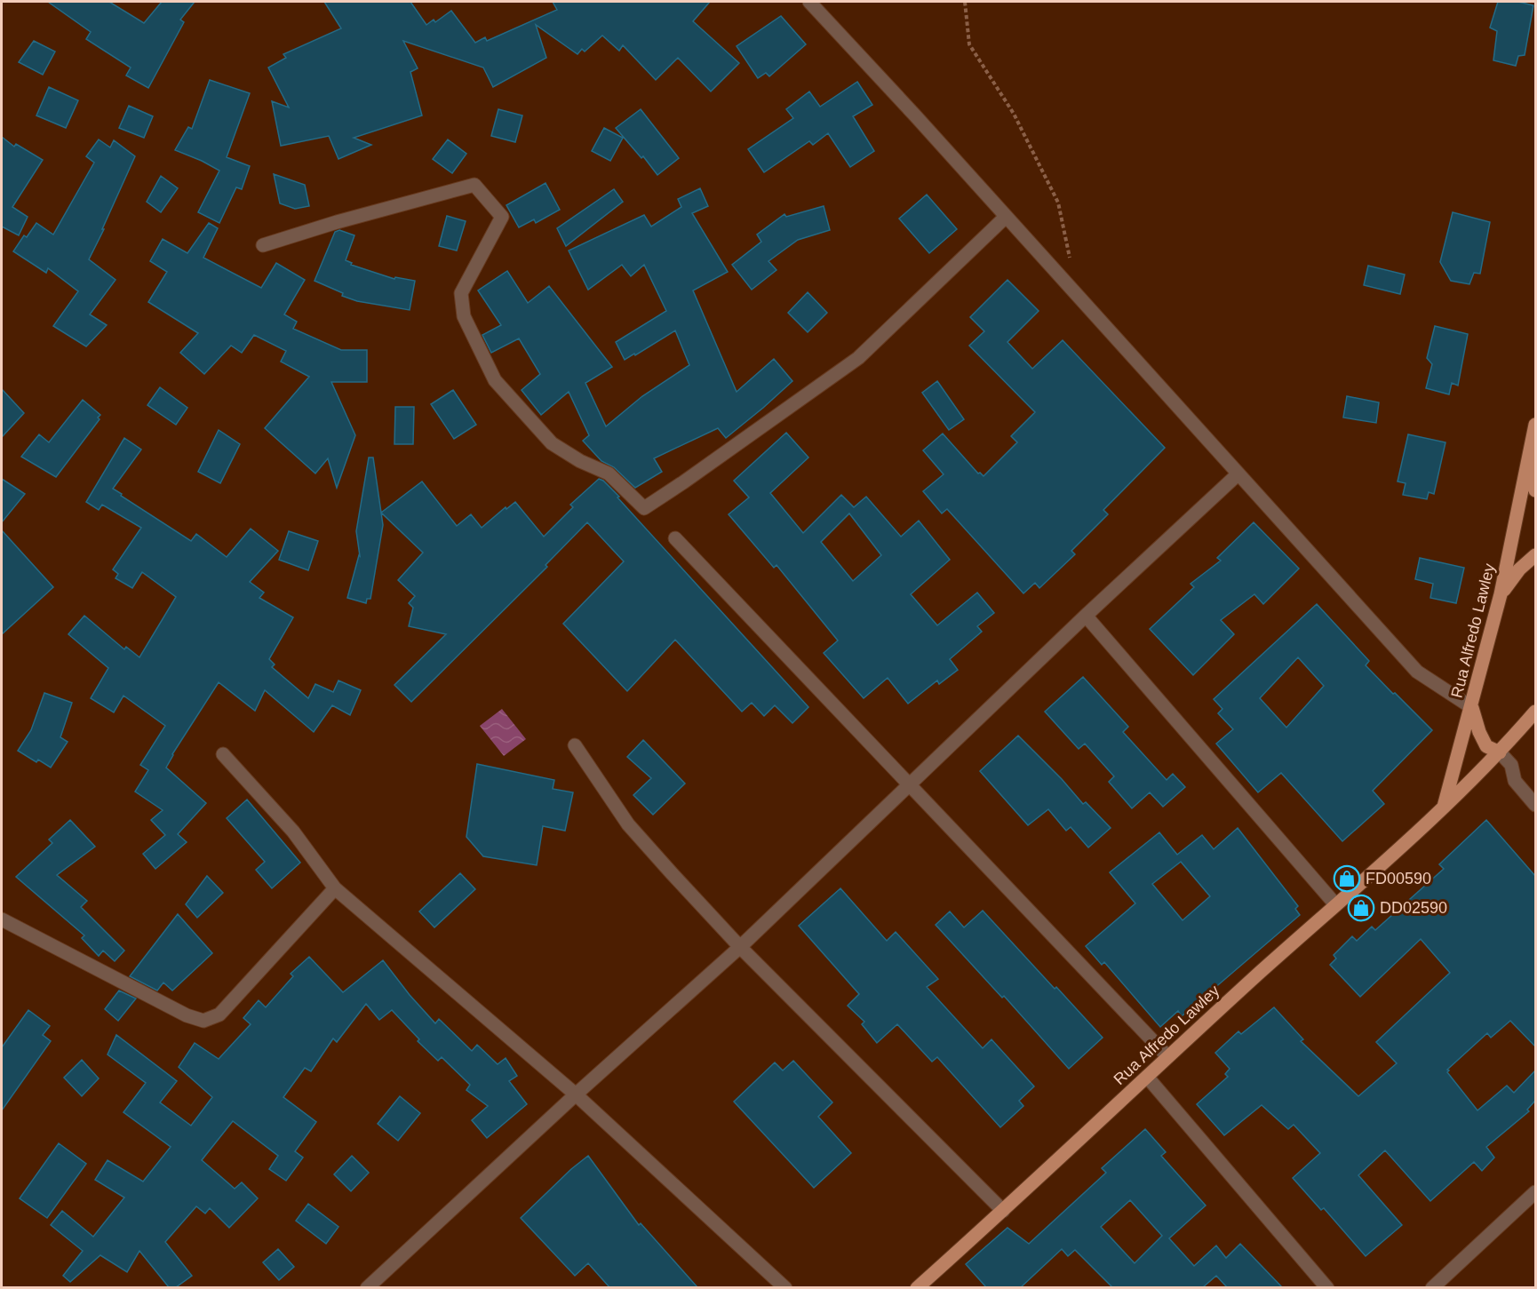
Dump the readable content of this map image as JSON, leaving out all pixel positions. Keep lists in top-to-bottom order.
{
  "streets": {
    "main road": ["Rua Alfredo Lawley"]
  },
  "places": {
    "shop": ["FD00590", "DD02590"]
  }
}
